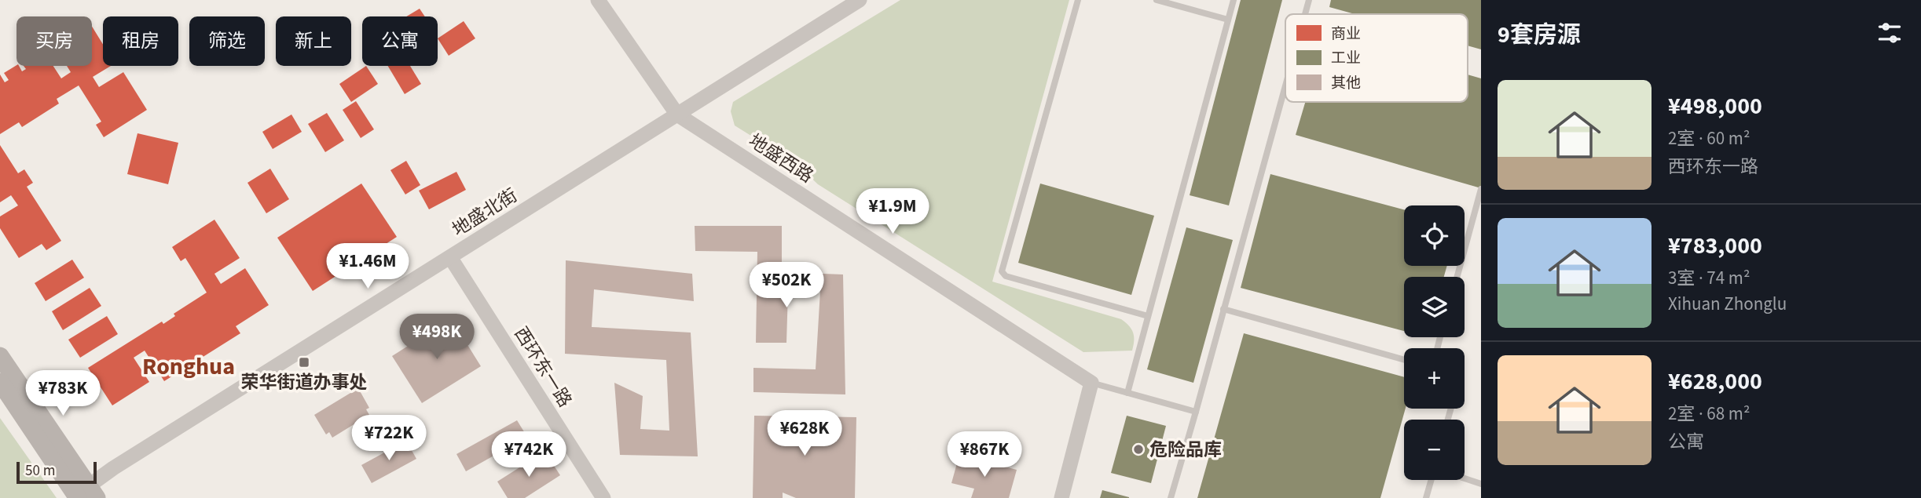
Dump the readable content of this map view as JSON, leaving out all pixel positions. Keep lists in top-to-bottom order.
{
  "streets": {
    "street": ["地盛西路", "地盛北街", "西环东一路"]
  },
  "crossings": [
    ["地盛西路", "地盛北街"],
    ["地盛北街", "西环东一路"]
  ],
  "districts": ["Ronghua"],
  "places": {
    "transit": ["荣华街道办事处"],
    "other": ["危险品库"]
  },
  "legend": ["商业", "工业", "其他"],
  "scale_bar": "50 m",
  "page": {
    "heading": "9套房源",
    "chip": [
      "买房",
      "租房",
      "筛选",
      "新上",
      "公寓"
    ],
    "list": [
      {
        "name": "¥498,000",
        "note": "2室 · 60 m² · 西环东一路"
      },
      {
        "name": "¥783,000",
        "note": "3室 · 74 m² · Xihuan Zhonglu"
      },
      {
        "name": "¥628,000",
        "note": "2室 · 68 m² · 公寓"
      }
    ],
    "price": [
      "¥1.9M",
      "¥1.46M",
      "¥502K",
      "¥498K",
      "¥783K",
      "¥628K",
      "¥722K",
      "¥742K",
      "¥867K"
    ],
    "map_buttons": ["+", "−"],
    "scale": "50 m"
  }
}
